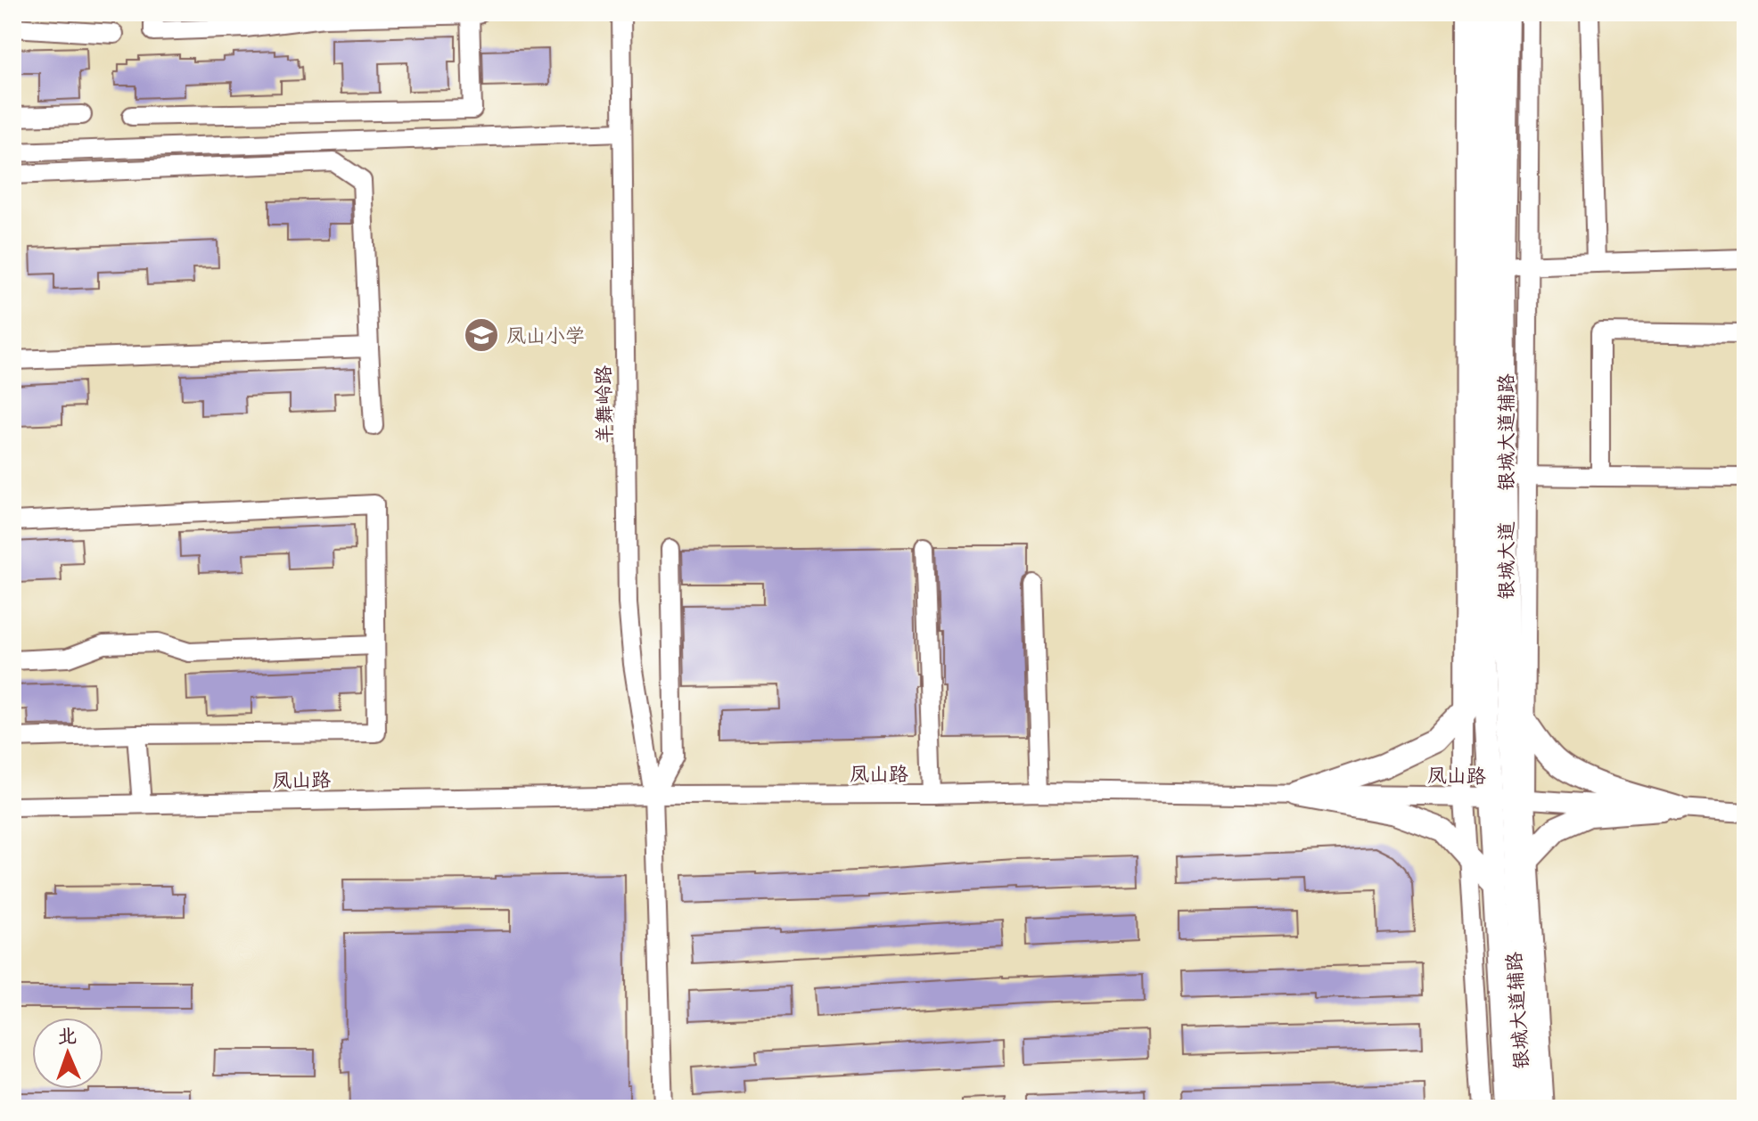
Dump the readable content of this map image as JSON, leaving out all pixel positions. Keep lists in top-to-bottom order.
{
  "streets": {
    "main road": ["银城大道"],
    "street": ["羊舞岭路", "银城大道辅路", "凤山路"]
  },
  "crossings": [
    ["羊舞岭路", "凤山路"],
    ["银城大道辅路", "银城大道"],
    ["银城大道辅路", "凤山路"],
    ["银城大道", "凤山路"]
  ],
  "places": {
    "school or university": ["凤山小学"]
  },
  "north": "top"
}
